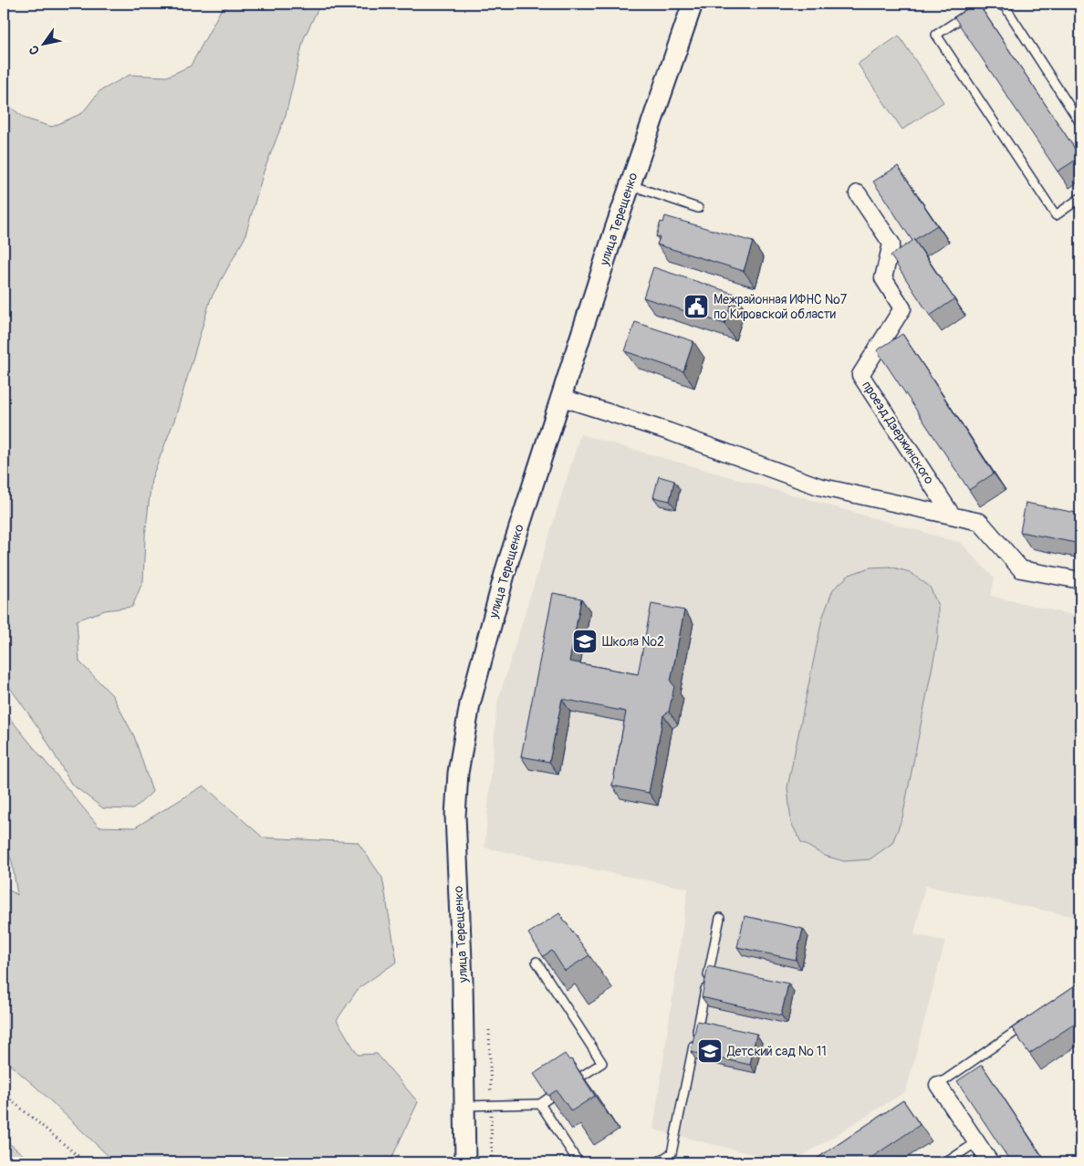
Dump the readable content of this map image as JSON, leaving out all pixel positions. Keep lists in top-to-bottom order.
{
  "streets": {
    "street": ["улица Терещенко", "проезд Дзержинского"]
  },
  "places": {
    "public building": ["Межрайонная ИФНС №7 по Кировской области"],
    "school or university": ["Школа №2", "Детский сад № 11"]
  },
  "north": "bottom left"
}
